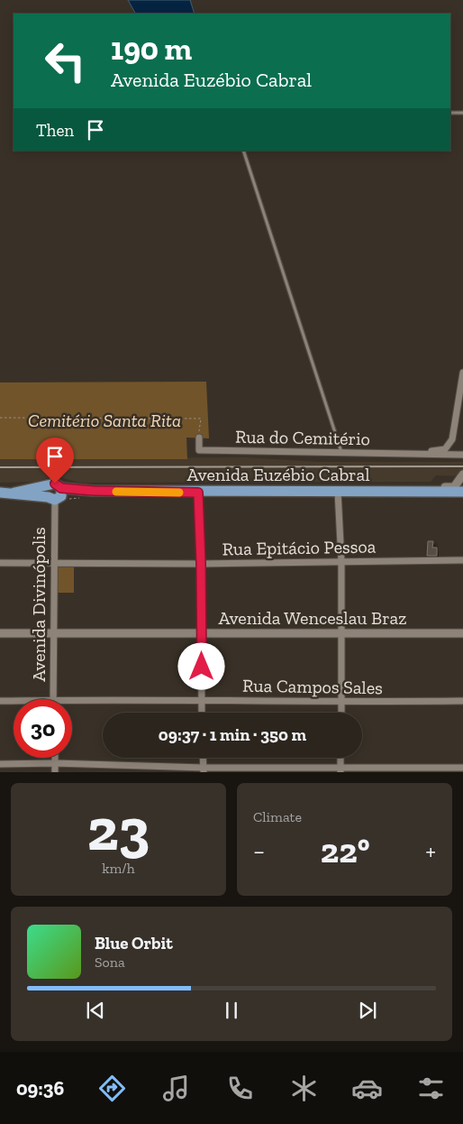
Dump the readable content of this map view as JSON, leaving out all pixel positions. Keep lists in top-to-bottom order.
{
  "streets": {
    "main road": ["Avenida Euzébio Cabral"],
    "street": [
      "Rua do Cemitério",
      "Rua Epitácio Pessoa",
      "Avenida Divinópolis",
      "Avenida Wenceslau Braz",
      "Rua Campos Sales"
    ]
  },
  "crossings": [
    ["Avenida Euzébio Cabral", "Avenida Divinópolis"],
    ["Rua Epitácio Pessoa", "Avenida Divinópolis"],
    ["Avenida Divinópolis", "Avenida Wenceslau Braz"]
  ],
  "parks": ["Cemitério Santa Rita"],
  "page": {
    "turn": ["190 m", "Avenida Euzébio Cabral"],
    "then": "Then",
    "limit": "30",
    "trip": "09:37 · 1 min · 350 m",
    "tile": [
      ["23", "km/h"],
      "Climate"
    ],
    "heat": ["−", "22°", "+"],
    "song": ["Blue Orbit", "Sona"],
    "tabs": "09:36"
  }
}
